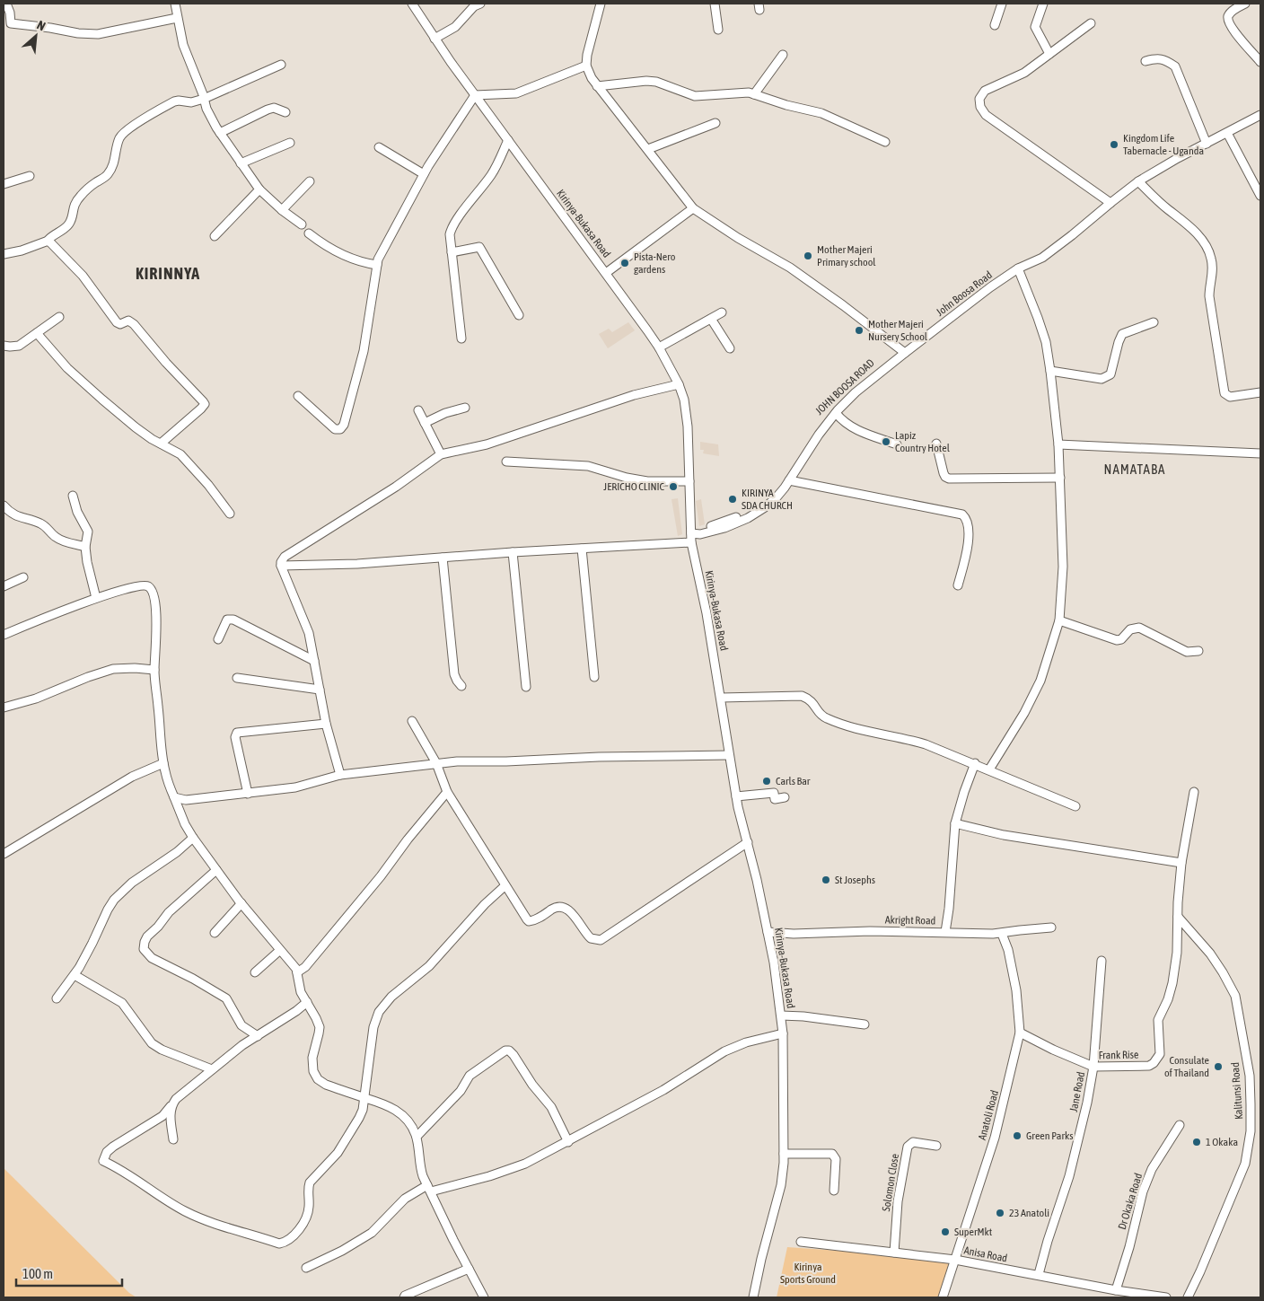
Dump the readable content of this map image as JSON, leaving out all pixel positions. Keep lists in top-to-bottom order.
{
  "streets": {
    "street": [
      "Kirinya-Bukasa Road",
      "John Boosa Road",
      "JOHN BOOSA ROAD",
      "Akright Road",
      "Frank Rise",
      "Kalitunsi Road",
      "Jane Road",
      "Anatoli Road",
      "Solomon Close",
      "Dr Okaka Road",
      "Anisa Road"
    ]
  },
  "crossings": [
    ["Kirinya-Bukasa Road", "John Boosa Road"],
    ["Kirinya-Bukasa Road", "JOHN BOOSA ROAD"],
    ["Kirinya-Bukasa Road", "Akright Road"],
    ["John Boosa Road", "JOHN BOOSA ROAD"],
    ["Akright Road", "Anatoli Road"],
    ["Frank Rise", "Kalitunsi Road"],
    ["Frank Rise", "Jane Road"],
    ["Frank Rise", "Anatoli Road"],
    ["Jane Road", "Anisa Road"],
    ["Anatoli Road", "Anisa Road"],
    ["Solomon Close", "Anisa Road"],
    ["Dr Okaka Road", "Anisa Road"]
  ],
  "districts": ["KIRINNYA", "NAMATABA"],
  "parks": ["Kirinya Sports Ground"],
  "places": [
    "Kingdom Life Tabernacle - Uganda",
    "Mother Majeri Primary school",
    "Pista-Nero gardens",
    "Mother Majeri Nursery School",
    "Lapiz Country Hotel",
    "JERICHO CLINIC",
    "KIRINYA SDA CHURCH",
    "Carls Bar",
    "St Josephs",
    "Consulate of Thailand",
    "Green Parks",
    "1 Okaka",
    "23 Anatoli",
    "SuperMkt"
  ],
  "scale_bar": "100 m",
  "north": "top right"
}
